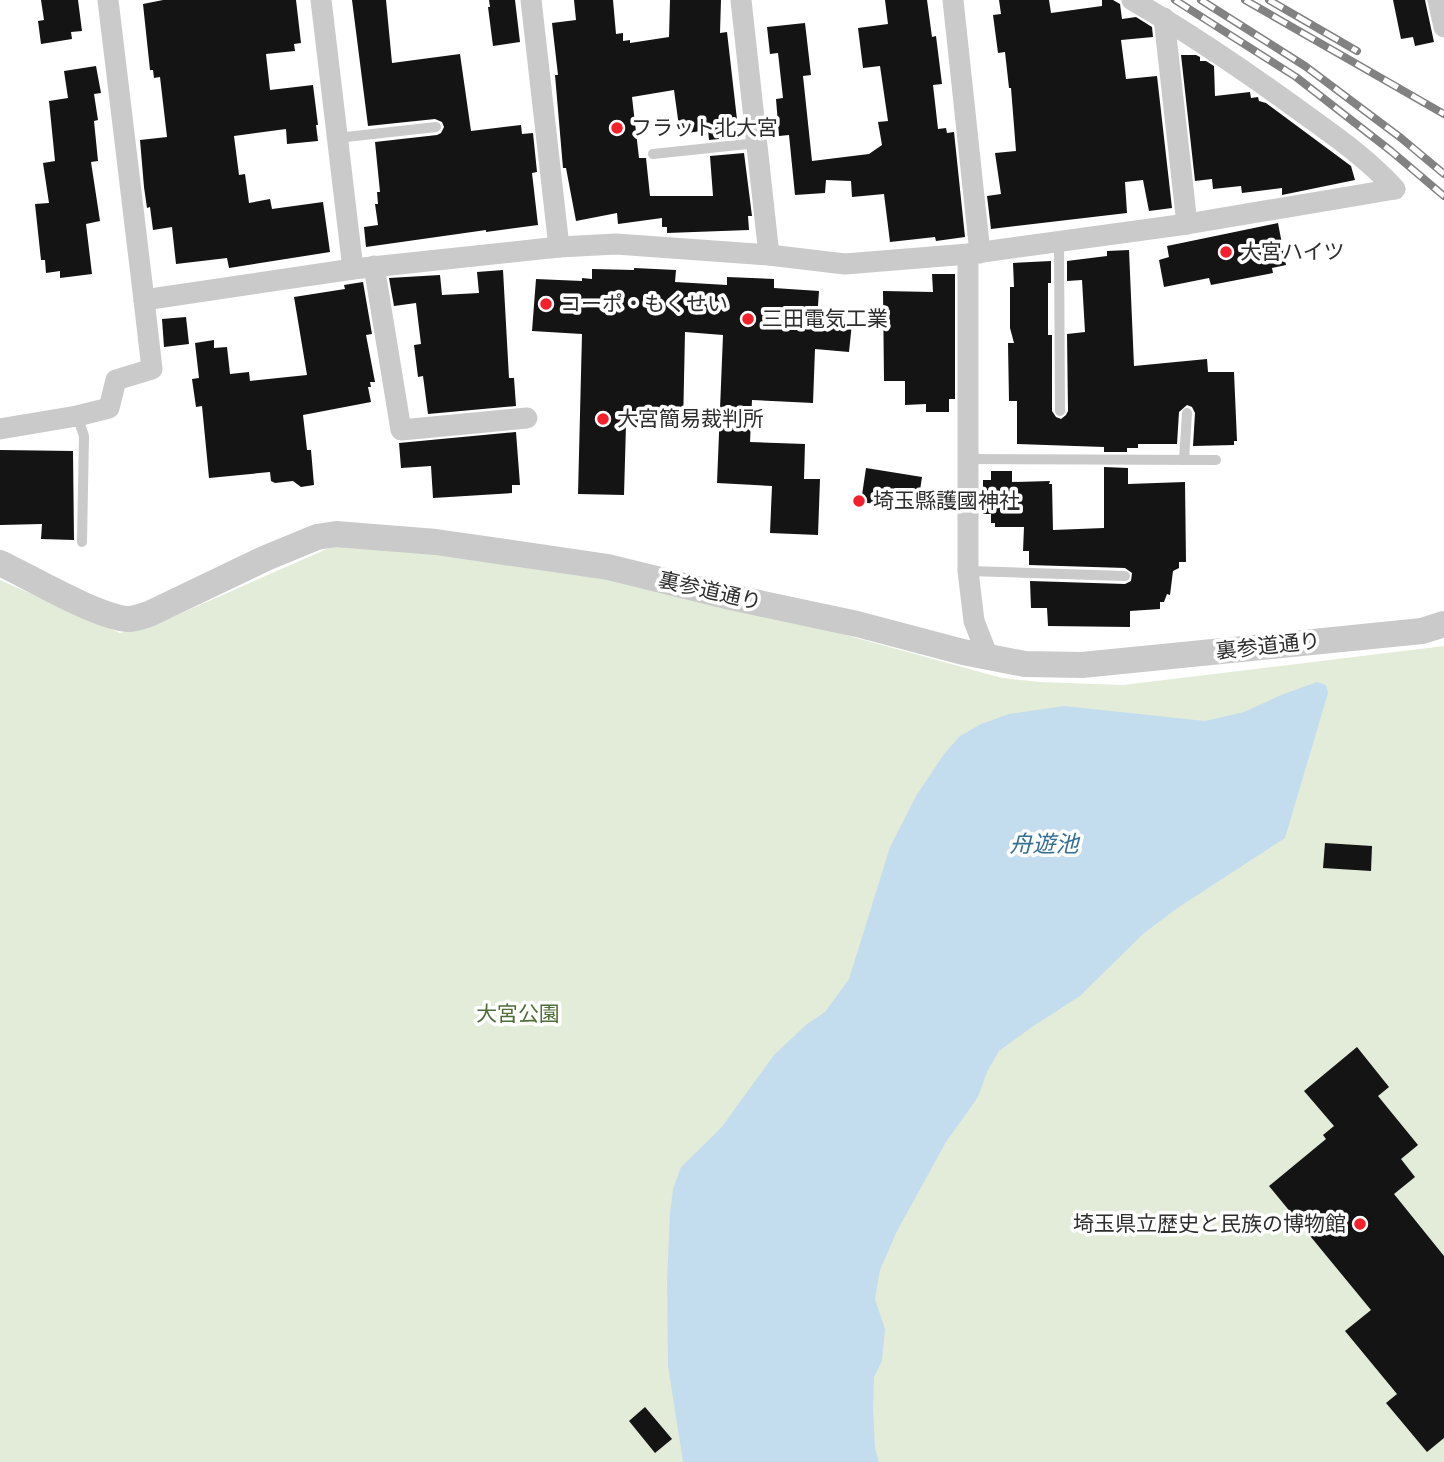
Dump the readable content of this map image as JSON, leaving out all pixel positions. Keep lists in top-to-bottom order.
{
  "streets": {
    "street": ["裏参道通り"]
  },
  "water": ["舟遊池"],
  "parks": ["大宮公園"],
  "places": [
    "フラット北大宮",
    "大宮ハイツ",
    "コーポ・もくせい",
    "三田電気工業",
    "大宮簡易裁判所",
    "埼玉縣護國神社",
    "埼玉県立歴史と民族の博物館"
  ]
}
